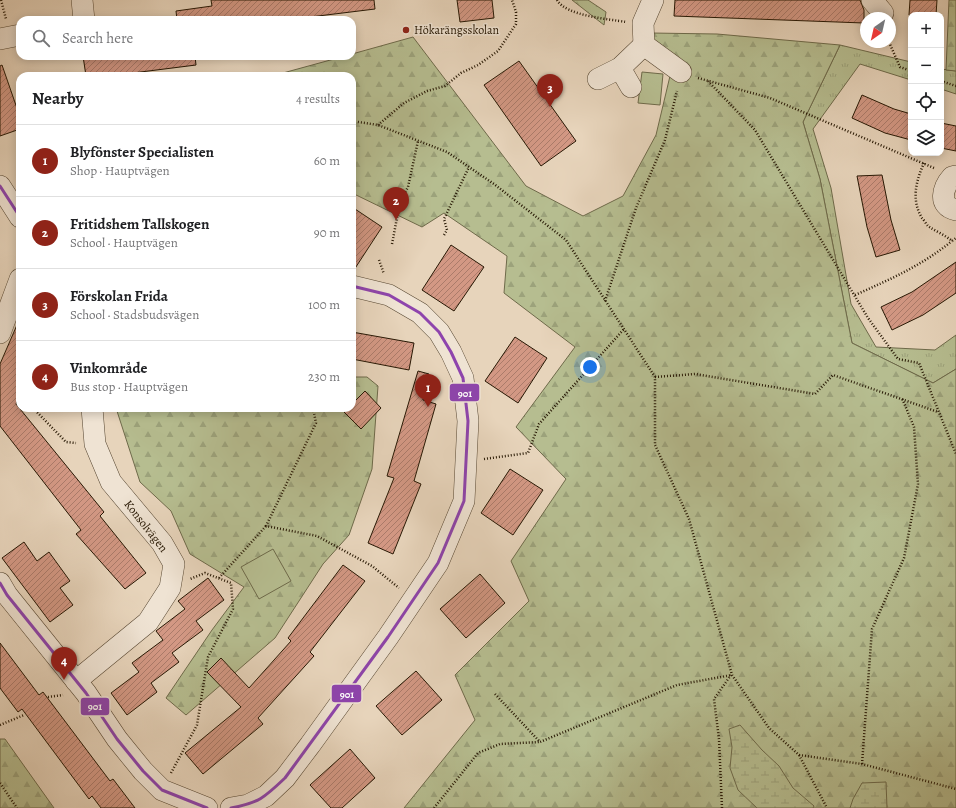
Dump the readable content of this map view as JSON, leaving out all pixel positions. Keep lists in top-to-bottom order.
{
  "streets": {
    "street": ["Konsolvägen"]
  },
  "places": ["Hökarängsskolan"],
  "lines": ["transit line 901"],
  "north": "bottom left",
  "page": {
    "map_buttons": ["+", "−"],
    "search": "Search here",
    "heading": ["Nearby", "4 results"],
    "pins": [
      "3",
      "2",
      "1",
      "4"
    ],
    "list": [
      {
        "mark": "1",
        "name": "Blyfönster Specialisten",
        "note": "Shop · Hauptvägen",
        "value": "60 m"
      },
      {
        "mark": "2",
        "name": "Fritidshem Tallskogen",
        "note": "School · Hauptvägen",
        "value": "90 m"
      },
      {
        "mark": "3",
        "name": "Förskolan Frida",
        "note": "School · Stadsbudsvägen",
        "value": "100 m"
      },
      {
        "mark": "4",
        "name": "Vinkområde",
        "note": "Bus stop · Hauptvägen",
        "value": "230 m"
      }
    ]
  }
}
